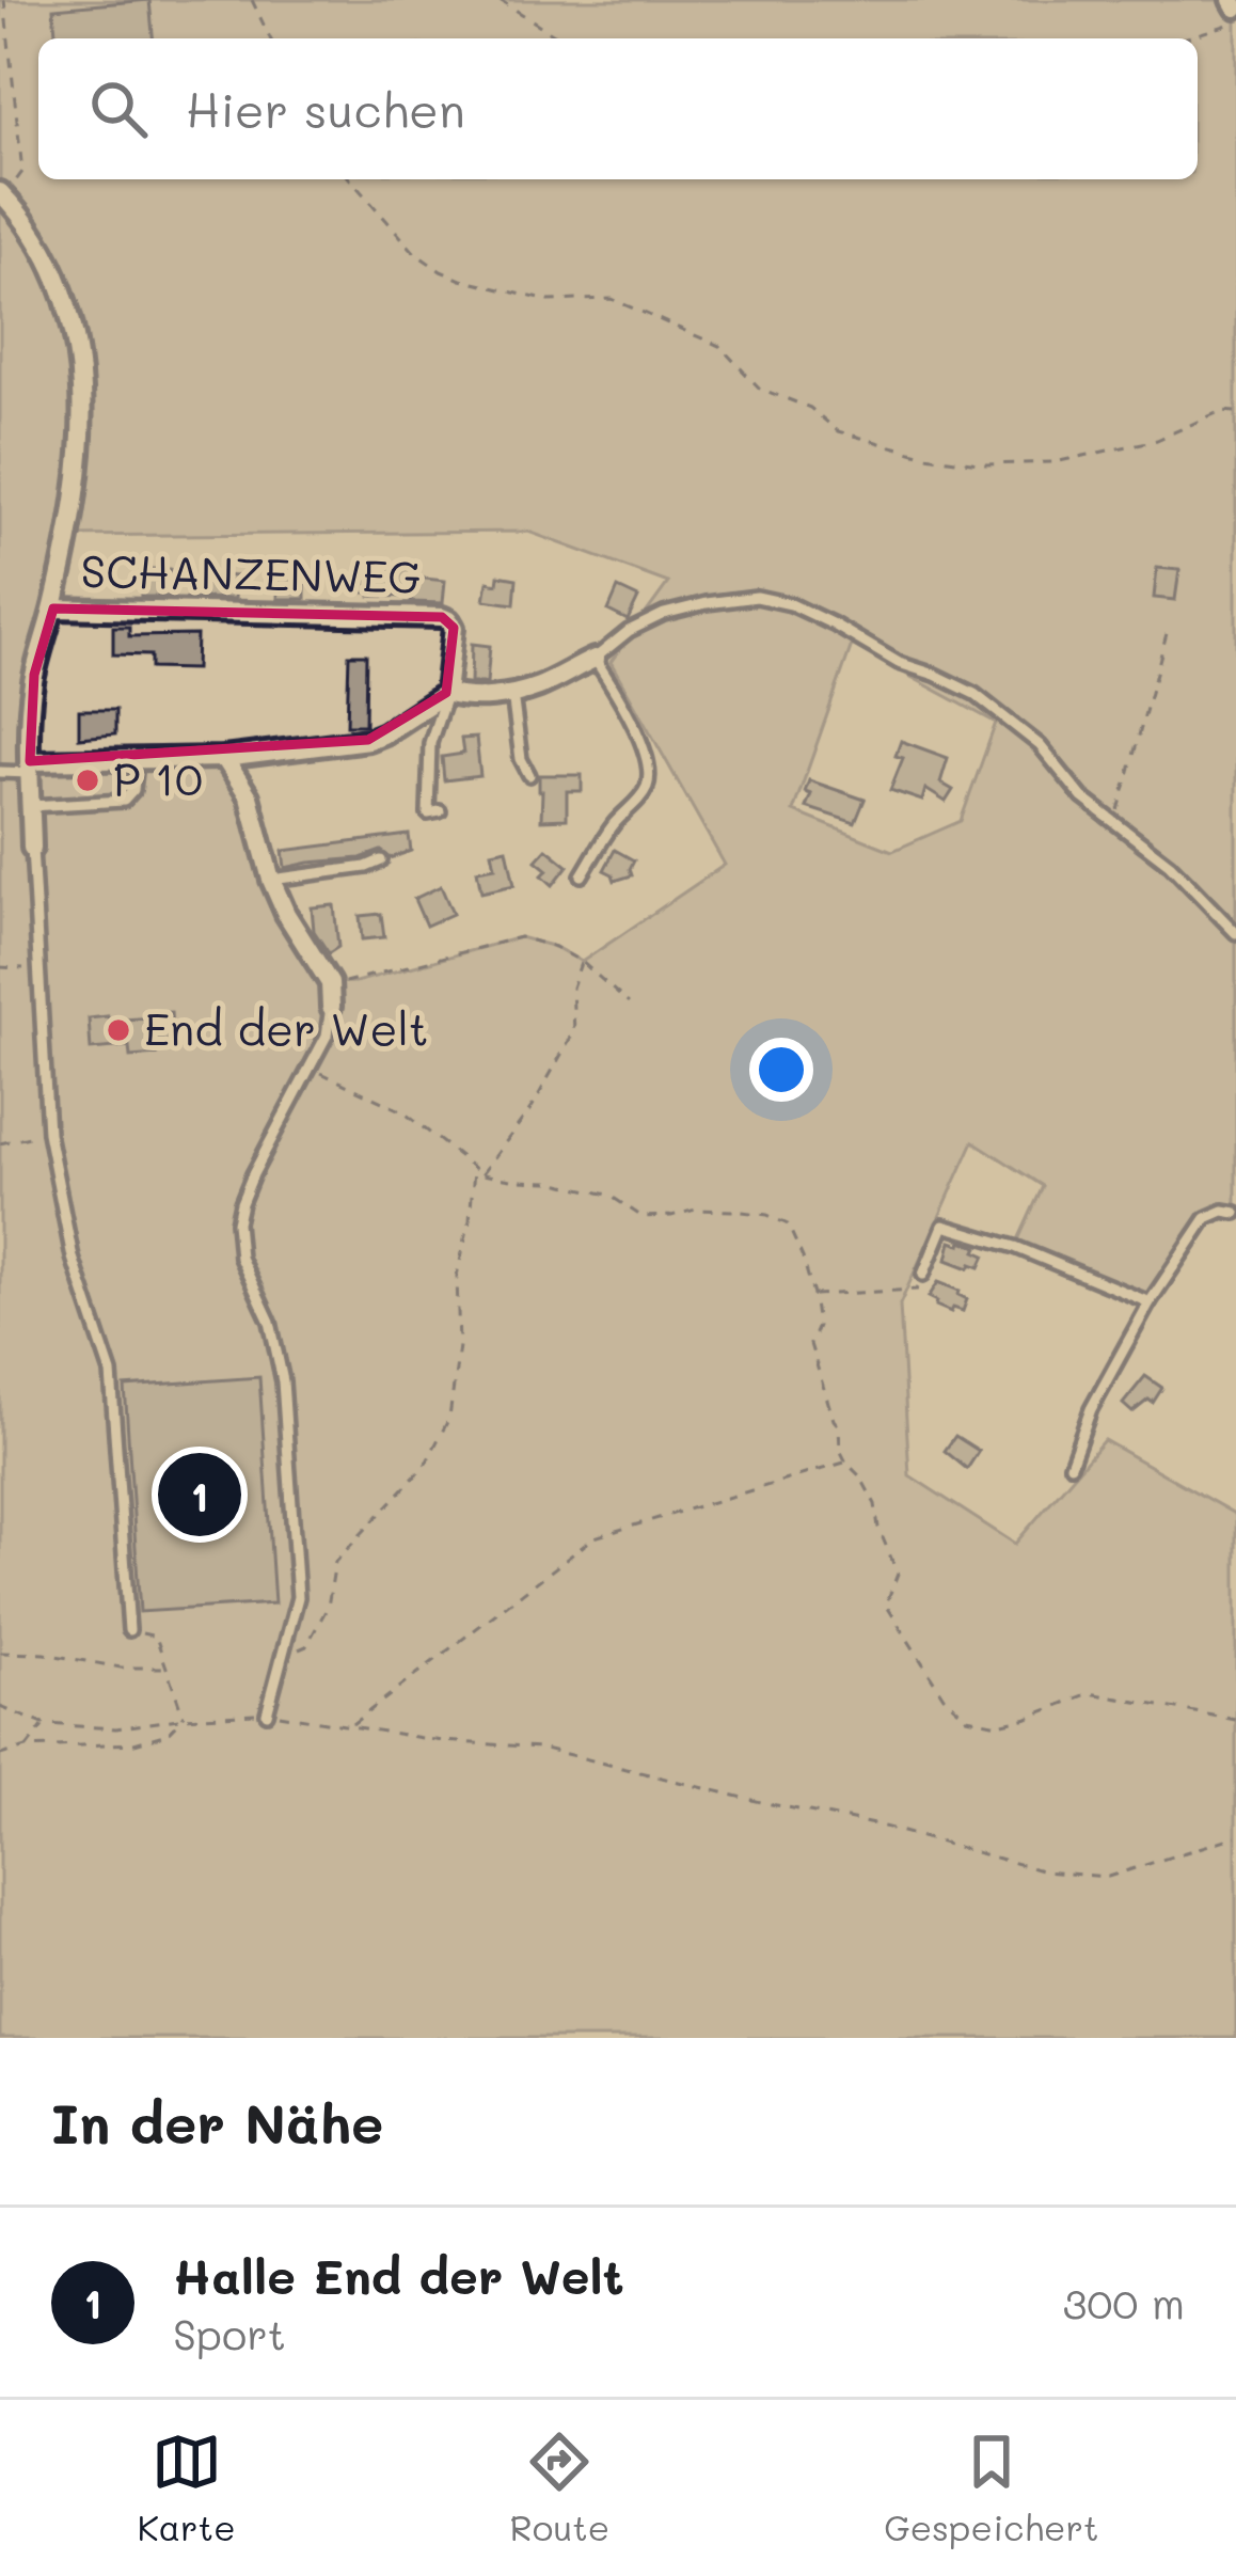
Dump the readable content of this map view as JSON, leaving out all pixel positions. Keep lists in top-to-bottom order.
{
  "streets": {
    "street": ["SCHANZENWEG"]
  },
  "places": ["P 10", "End der Welt"],
  "page": {
    "search": "Hier suchen",
    "pins": "1",
    "heading": "In der Nähe",
    "list": [
      {
        "mark": "1",
        "name": "Halle End der Welt",
        "note": "Sport",
        "value": "300 m"
      }
    ],
    "nav": ["Karte", "Route", "Gespeichert"]
  }
}
